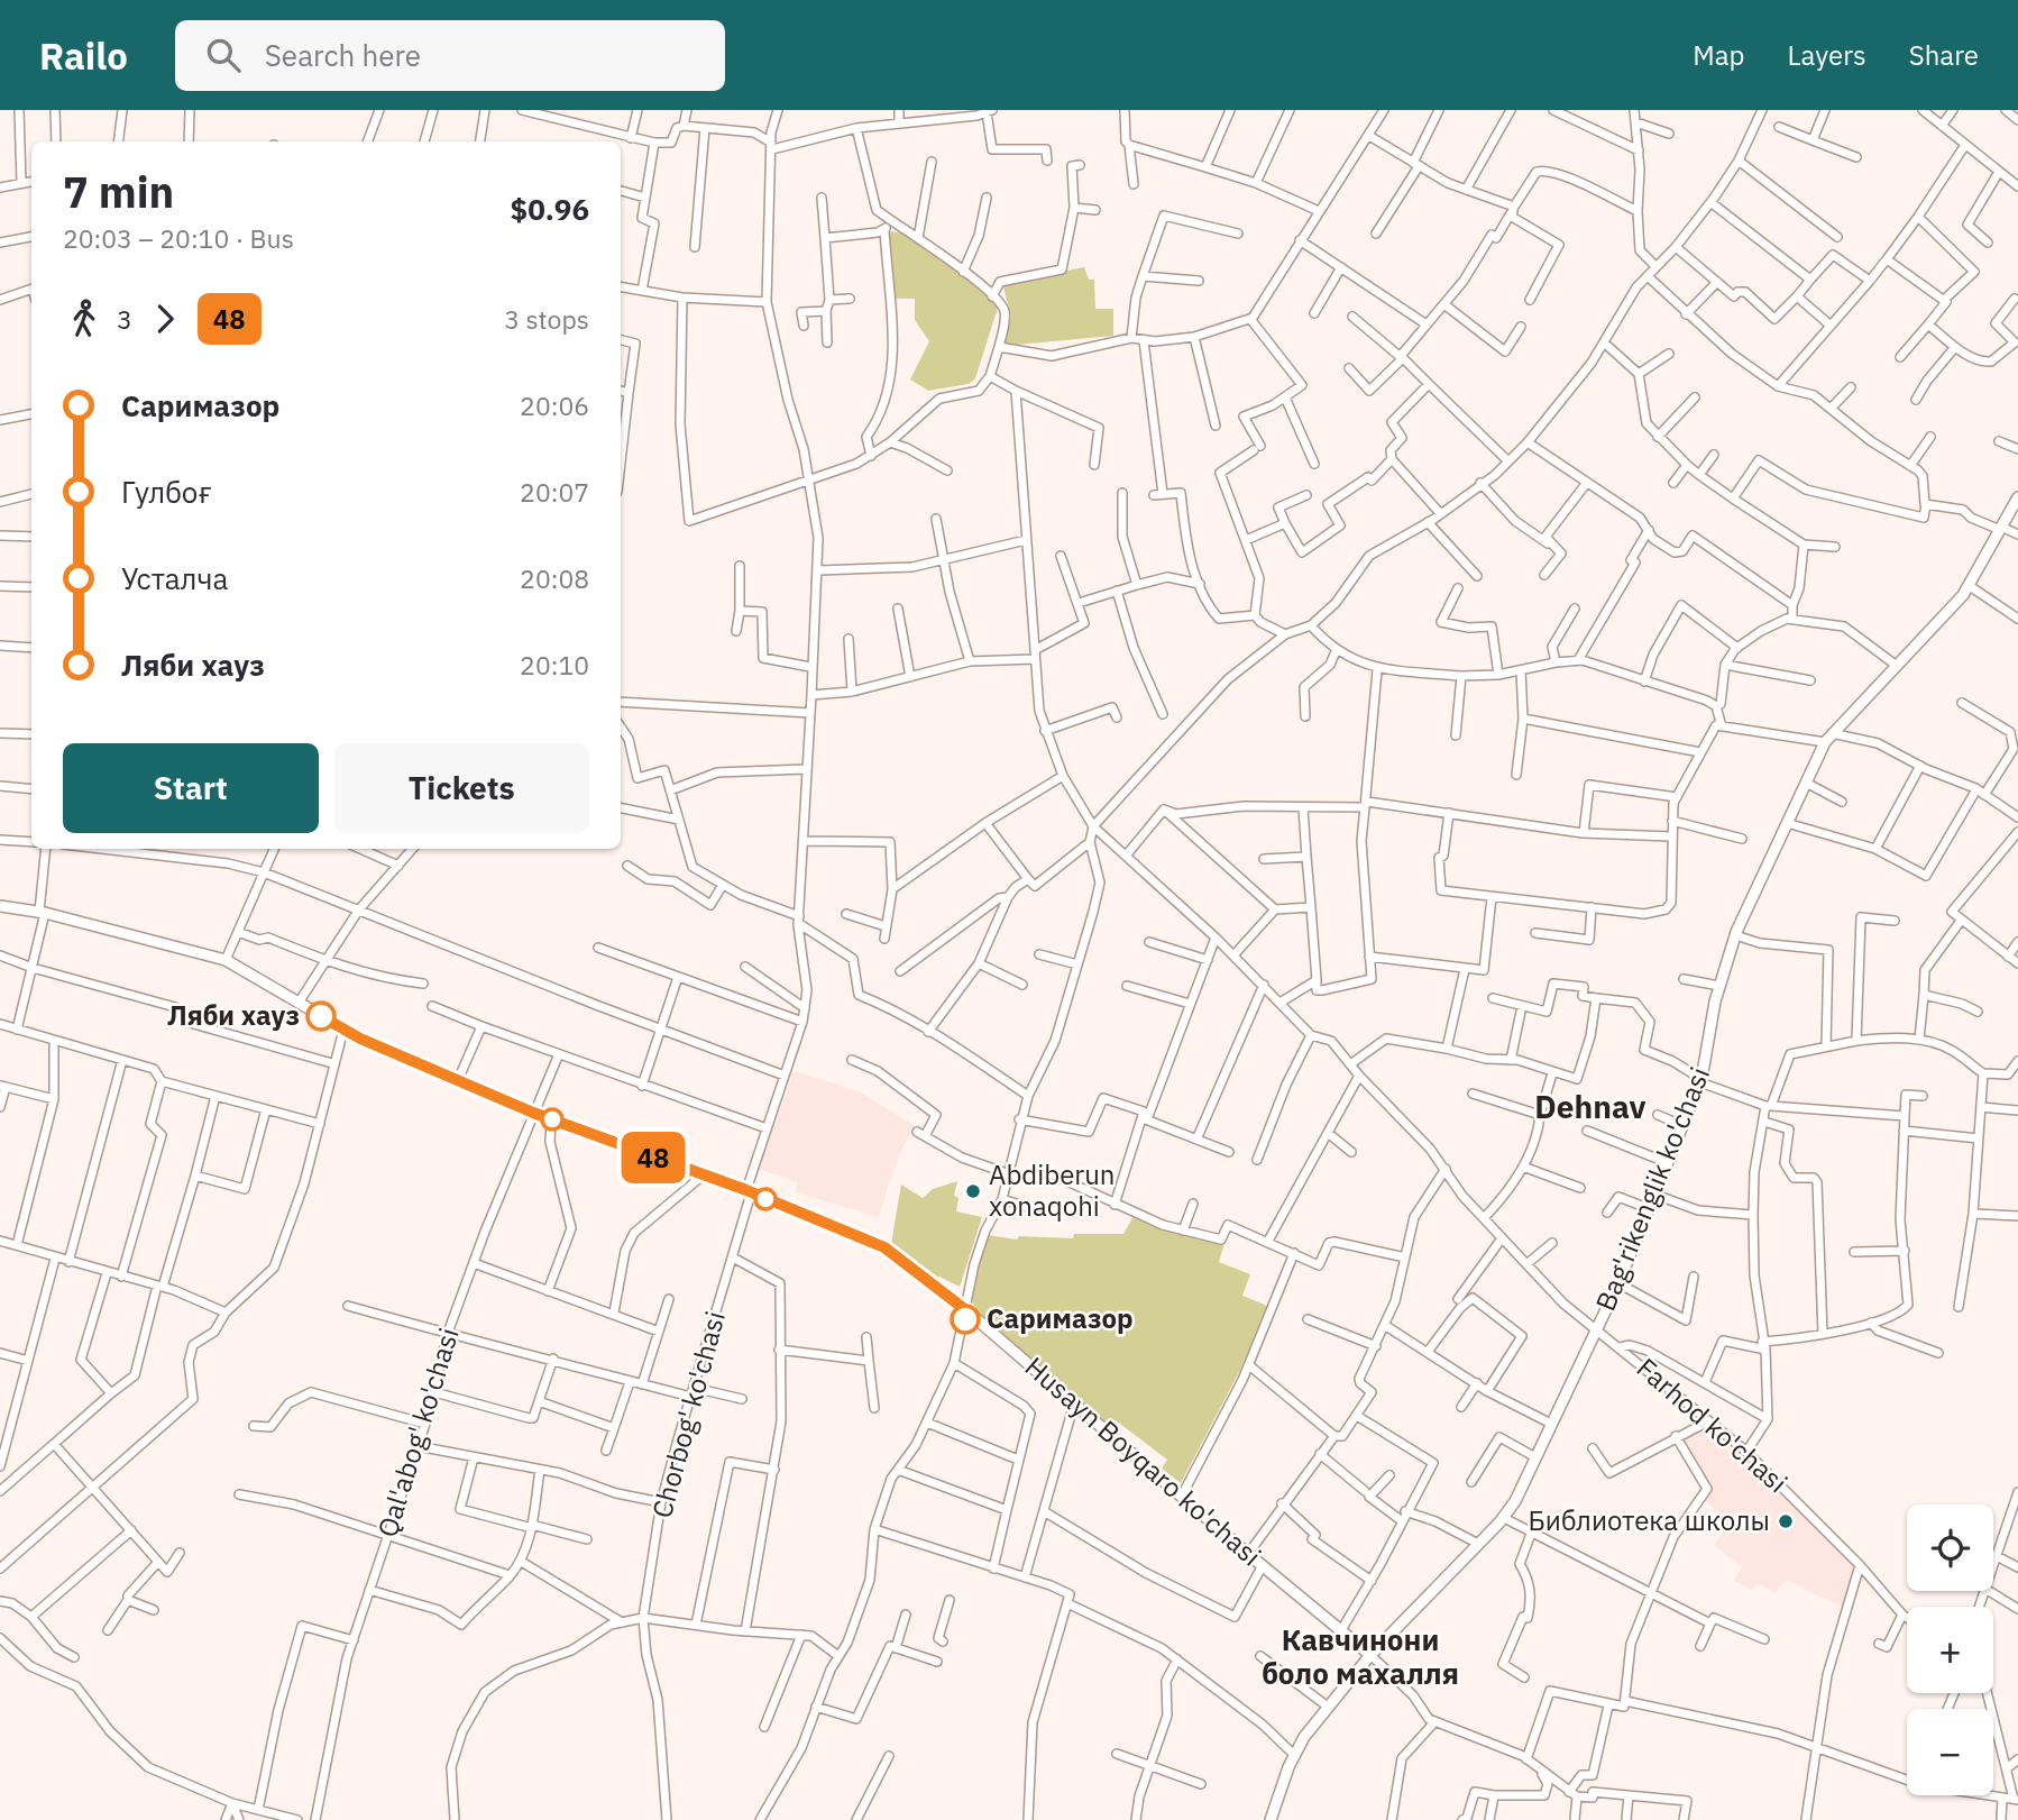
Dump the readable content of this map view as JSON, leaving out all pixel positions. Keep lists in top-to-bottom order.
{
  "streets": {
    "main road": ["Bag'rikenglik ko'chasi", "Husayn Boyqaro ko'chasi"],
    "street": ["Сhorbog' ko'chasi", "Farhod ko'chasi", "Qal'abog' ko'chasi"]
  },
  "crossings": [
    ["Bag'rikenglik ko'chasi", "Farhod ko'chasi"],
    ["Bag'rikenglik ko'chasi", "Husayn Boyqaro ko'chasi"],
    ["Сhorbog' ko'chasi", "Husayn Boyqaro ko'chasi"],
    ["Qal'abog' ko'chasi", "Husayn Boyqaro ko'chasi"]
  ],
  "districts": ["Dehnav", "Кавчинони боло махалля"],
  "places": [
    "Ляби хауз",
    "Abdiberun xonaqohi",
    "Саримазор",
    "Библиотека школы"
  ],
  "lines": ["bus line 48"],
  "page": {
    "header": "Railo",
    "search": "Search here",
    "nav": ["Map", "Layers", "Share"],
    "on_map": "48",
    "heading": ["7 min", "20:03 – 20:10 · Bus", "$0.96"],
    "legs": ["3", "48", "3 stops"],
    "list": [
      {
        "name": "Саримазор",
        "value": "20:06"
      },
      {
        "name": "Гулбоғ",
        "value": "20:07"
      },
      {
        "name": "Усталча",
        "value": "20:08"
      },
      {
        "name": "Ляби хауз",
        "value": "20:10"
      }
    ],
    "buttons": ["Start", "Tickets"],
    "map_buttons": ["+", "−"]
  }
}
